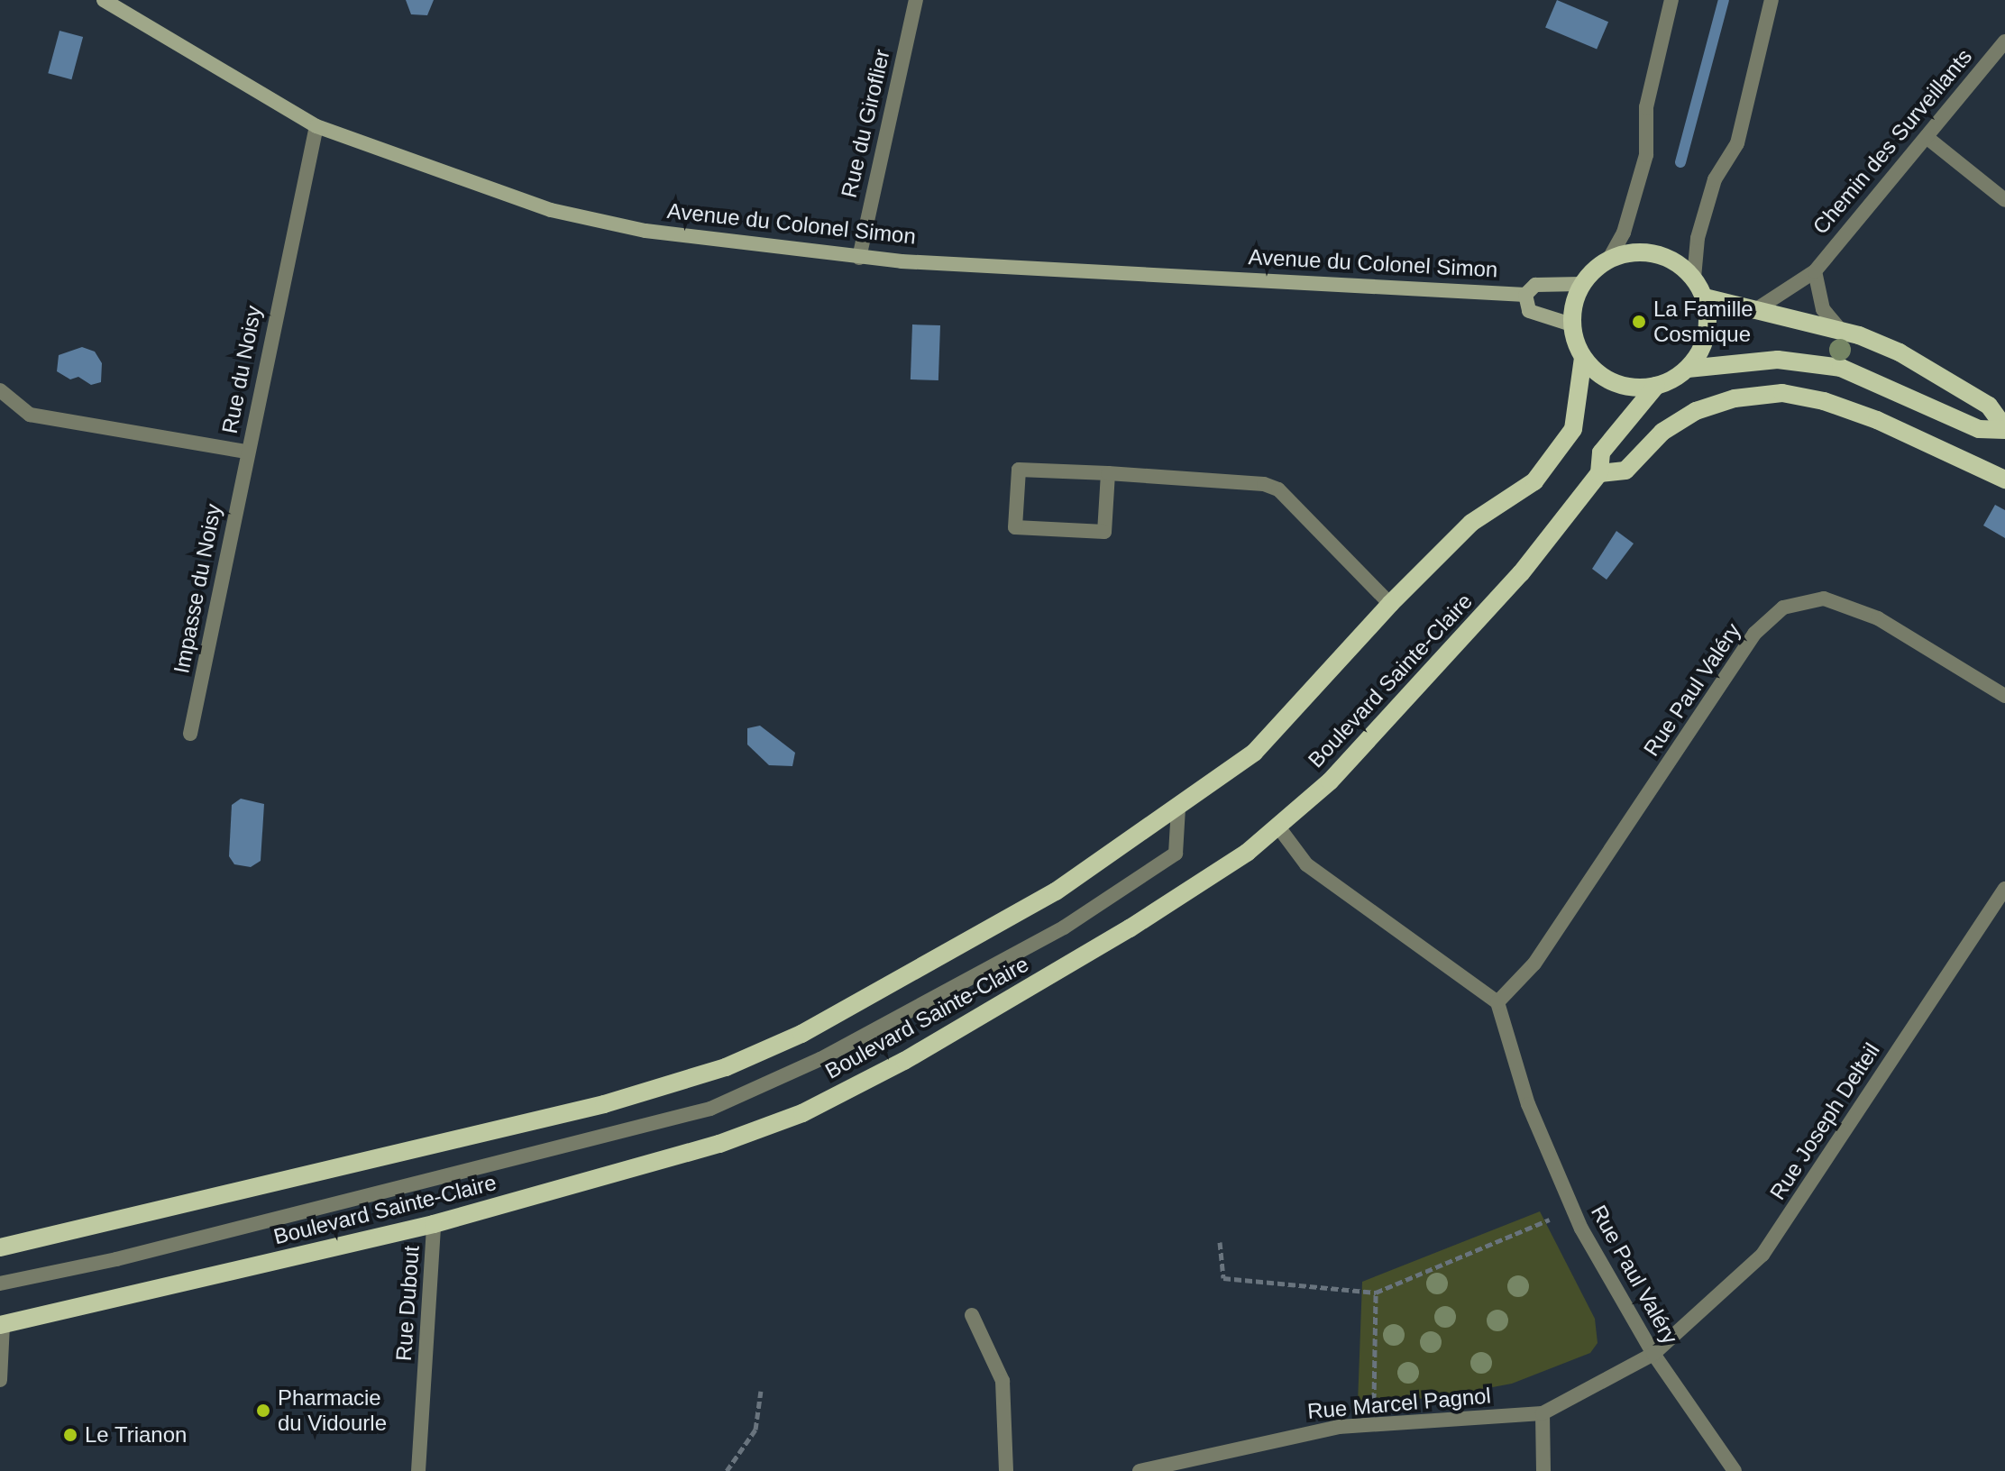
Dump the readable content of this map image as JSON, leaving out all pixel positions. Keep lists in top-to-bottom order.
{
  "streets": {
    "main road": ["Avenue du Colonel Simon", "Boulevard Sainte-Claire"],
    "street": [
      "Rue du Giroflier",
      "Chemin des Surveillants",
      "Rue du Noisy",
      "Impasse du Noisy",
      "Rue Paul Valéry",
      "Rue Joseph Delteil",
      "Rue Dubout",
      "Rue Marcel Pagnol"
    ]
  },
  "crossings": [
    ["Rue du Giroflier", "Avenue du Colonel Simon"],
    ["Avenue du Colonel Simon", "Rue du Noisy"],
    ["Avenue du Colonel Simon", "Boulevard Sainte-Claire"],
    ["Rue du Noisy", "Impasse du Noisy"],
    ["Boulevard Sainte-Claire", "Rue Dubout"],
    ["Rue Paul Valéry", "Rue Joseph Delteil"],
    ["Rue Paul Valéry", "Rue Marcel Pagnol"],
    ["Rue Joseph Delteil", "Rue Marcel Pagnol"]
  ],
  "places": ["La Famille Cosmique", "Pharmacie du Vidourle", "Le Trianon"]
}
